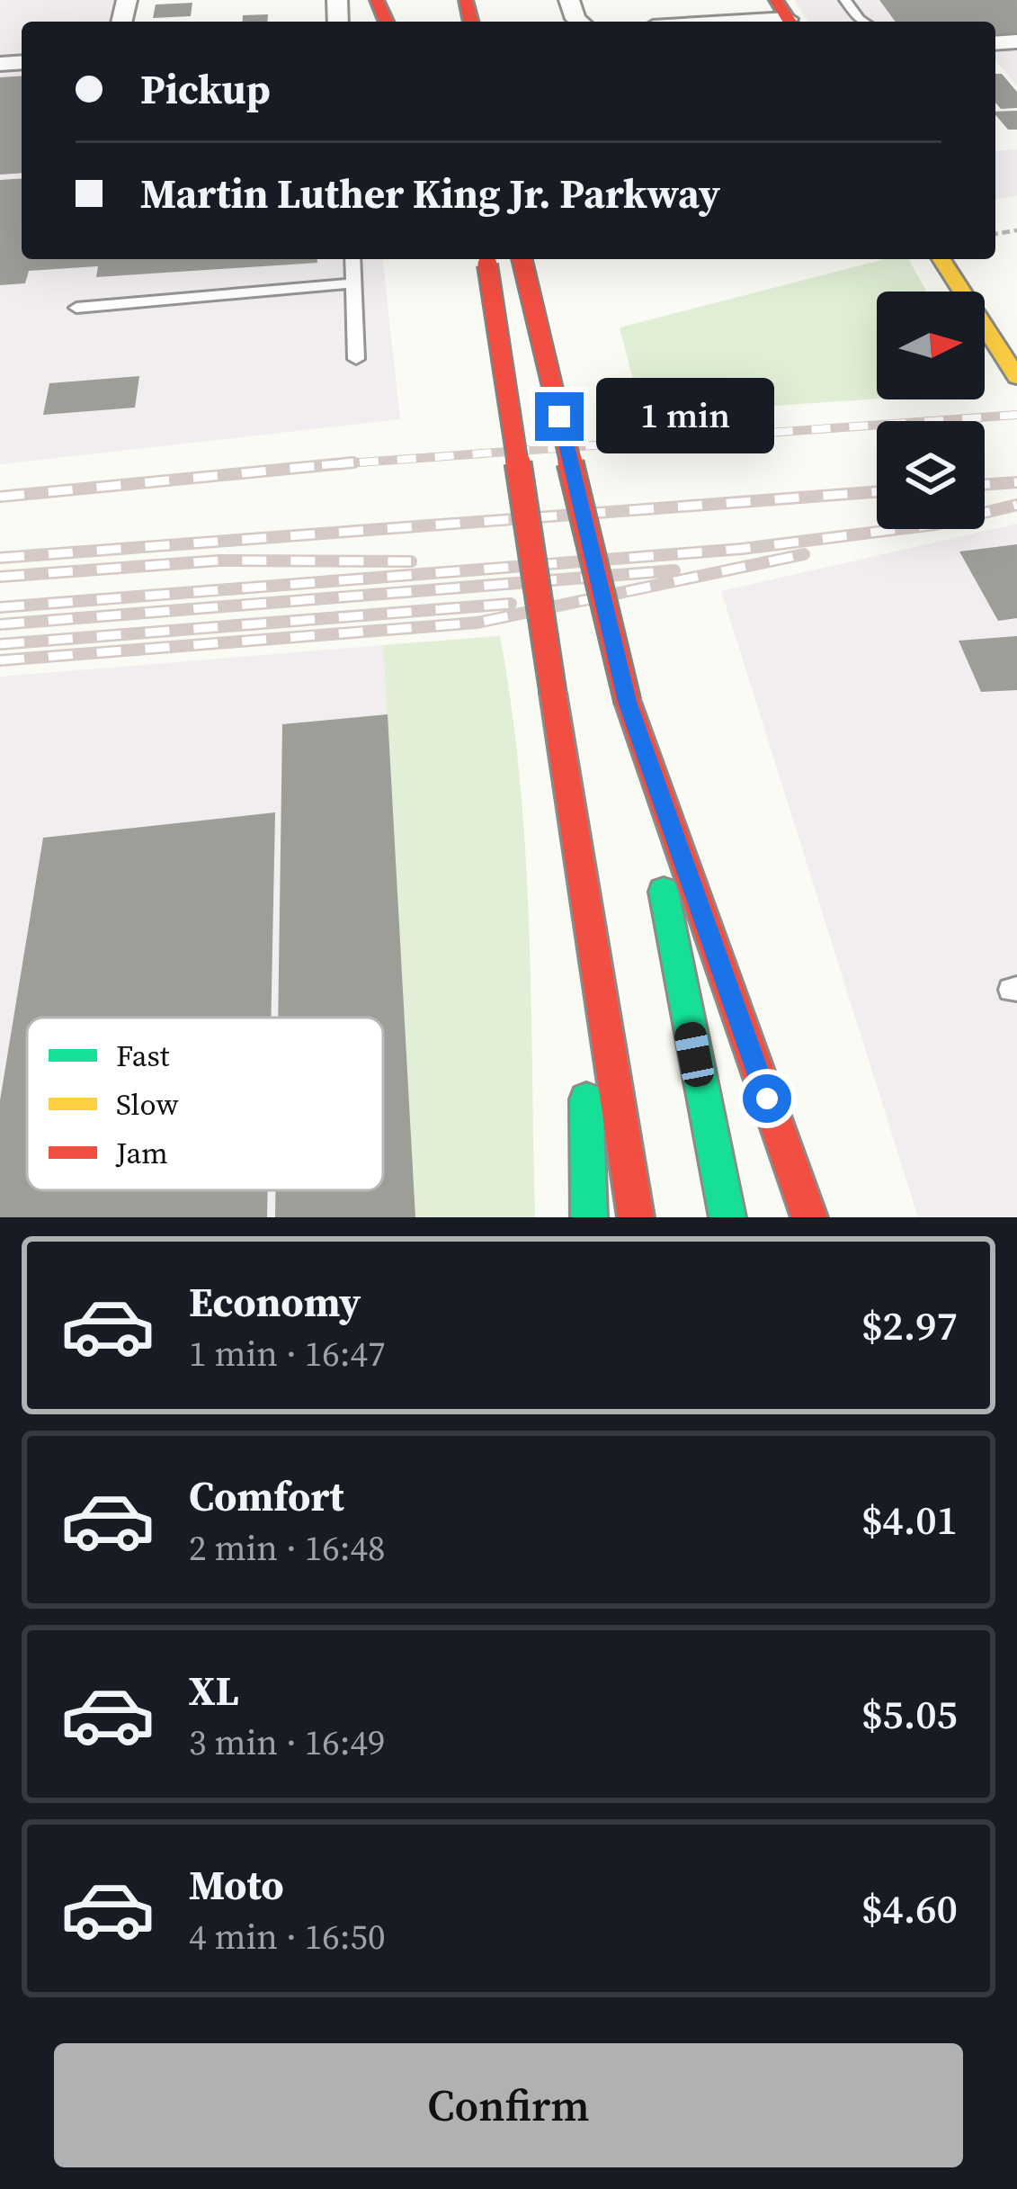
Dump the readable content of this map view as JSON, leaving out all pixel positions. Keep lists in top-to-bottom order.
{
  "legend": ["Fast", "Slow", "Jam"],
  "north": "right",
  "page": {
    "banner": ["Pickup", "Martin Luther King Jr. Parkway"],
    "bubble": "1 min",
    "list": [
      {
        "name": "Economy",
        "note": "1 min · 16:47",
        "value": "$2.97"
      },
      {
        "name": "Comfort",
        "note": "2 min · 16:48",
        "value": "$4.01"
      },
      {
        "name": "XL",
        "note": "3 min · 16:49",
        "value": "$5.05"
      },
      {
        "name": "Moto",
        "note": "4 min · 16:50",
        "value": "$4.60"
      }
    ],
    "buttons": "Confirm"
  }
}
